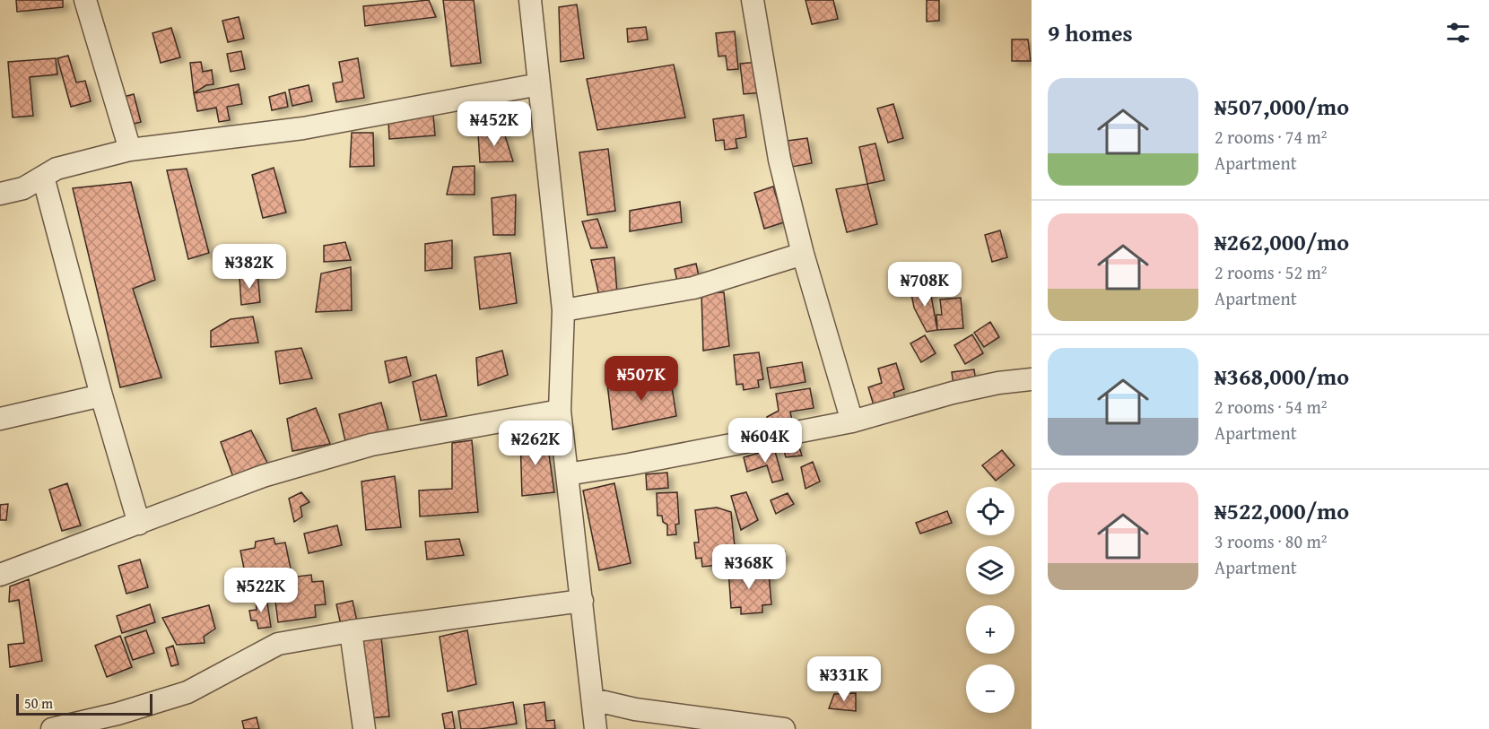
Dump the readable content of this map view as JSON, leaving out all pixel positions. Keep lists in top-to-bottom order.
{
  "scale_bar": "50 m",
  "page": {
    "heading": "9 homes",
    "list": [
      {
        "name": "₦507,000/mo",
        "note": "2 rooms · 74 m² · Apartment"
      },
      {
        "name": "₦262,000/mo",
        "note": "2 rooms · 52 m² · Apartment"
      },
      {
        "name": "₦368,000/mo",
        "note": "2 rooms · 54 m² · Apartment"
      },
      {
        "name": "₦522,000/mo",
        "note": "3 rooms · 80 m² · Apartment"
      }
    ],
    "price": [
      "₦452K",
      "₦382K",
      "₦708K",
      "₦507K",
      "₦604K",
      "₦262K",
      "₦368K",
      "₦522K",
      "₦331K"
    ],
    "map_buttons": ["+", "−"],
    "scale": "50 m"
  }
}
